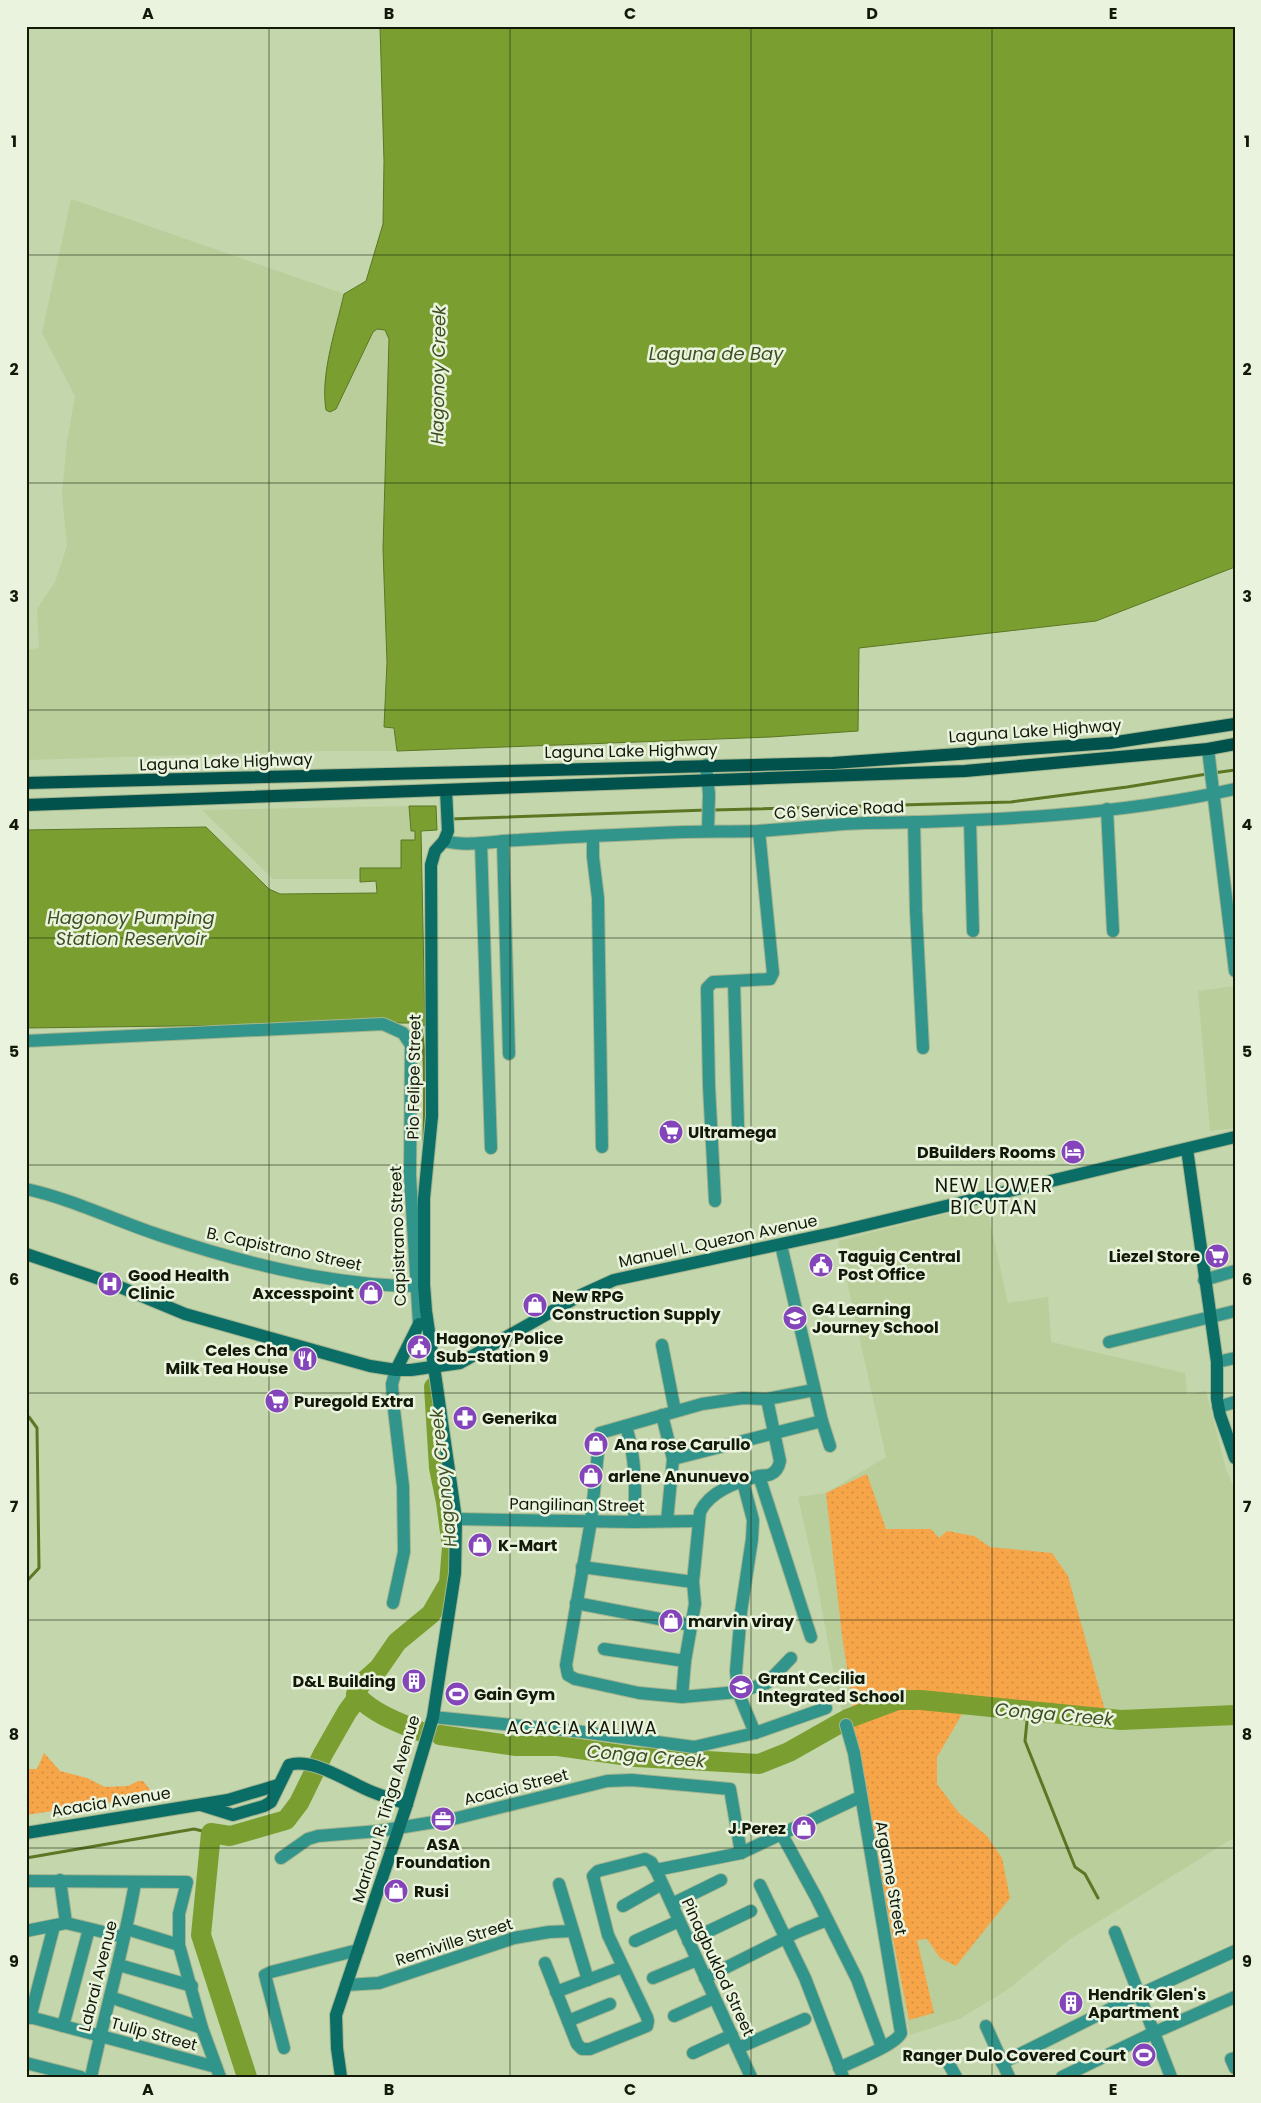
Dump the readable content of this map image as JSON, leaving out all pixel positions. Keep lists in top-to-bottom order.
{
  "streets": {
    "main road": [
      "Laguna Lake Highway",
      "Pio Felipe Street",
      "Manuel L. Quezon Avenue",
      "Acacia Avenue",
      "Marichu R. Tiñga Avenue"
    ],
    "street": [
      "C6 Service Road",
      "Capistrano Street",
      "B. Capistrano Street",
      "Pangilinan Street",
      "Acacia Street",
      "Argame Street",
      "Remiville Street",
      "Pinagbuklod Street",
      "Labrai Avenue",
      "Tulip Street"
    ]
  },
  "crossings": [
    ["C6 Service Road", "Pio Felipe Street"],
    ["Pio Felipe Street", "Capistrano Street"],
    ["Pio Felipe Street", "Manuel L. Quezon Avenue"],
    ["Pio Felipe Street", "B. Capistrano Street"],
    ["Pio Felipe Street", "Marichu R. Tiñga Avenue"],
    ["Capistrano Street", "B. Capistrano Street"],
    ["Manuel L. Quezon Avenue", "Marichu R. Tiñga Avenue"],
    ["Pangilinan Street", "Marichu R. Tiñga Avenue"],
    ["Acacia Street", "Marichu R. Tiñga Avenue"],
    ["Acacia Avenue", "Marichu R. Tiñga Avenue"],
    ["Marichu R. Tiñga Avenue", "Remiville Street"],
    ["Labrai Avenue", "Tulip Street"]
  ],
  "districts": ["NEW LOWER BICUTAN", "ACACIA KALIWA"],
  "water": [
    "Laguna de Bay",
    "Hagonoy Creek",
    "Hagonoy Pumping Station Reservoir",
    "Conga Creek"
  ],
  "places": {
    "supermarket": ["Ultramega", "Liezel Store", "Puregold Extra"],
    "hotel": ["DBuilders Rooms"],
    "public building": ["Taguig Central Post Office", "Hagonoy Police Sub-station 9"],
    "hospital": ["Good Health Clinic"],
    "shop": [
      "Axcesspoint",
      "New RPG Construction Supply",
      "Ana rose Carullo",
      "arlene Anunuevo",
      "K-Mart",
      "marvin viray",
      "J.Perez",
      "Rusi"
    ],
    "school or university": ["G4 Learning Journey School", "Grant Cecilia Integrated School"],
    "restaurant": ["Celes Cha Milk Tea House"],
    "pharmacy": ["Generika"],
    "building": ["D&L Building", "Hendrik Glen's Apartment"],
    "sports": ["Gain Gym", "Ranger Dulo Covered Court"],
    "office": ["ASA Foundation"]
  },
  "grid": {
    "columns": [
      "A",
      "B",
      "C",
      "D",
      "E"
    ],
    "rows": [
      "1",
      "2",
      "3",
      "4",
      "5",
      "6",
      "7",
      "8",
      "9"
    ]
  }
}
